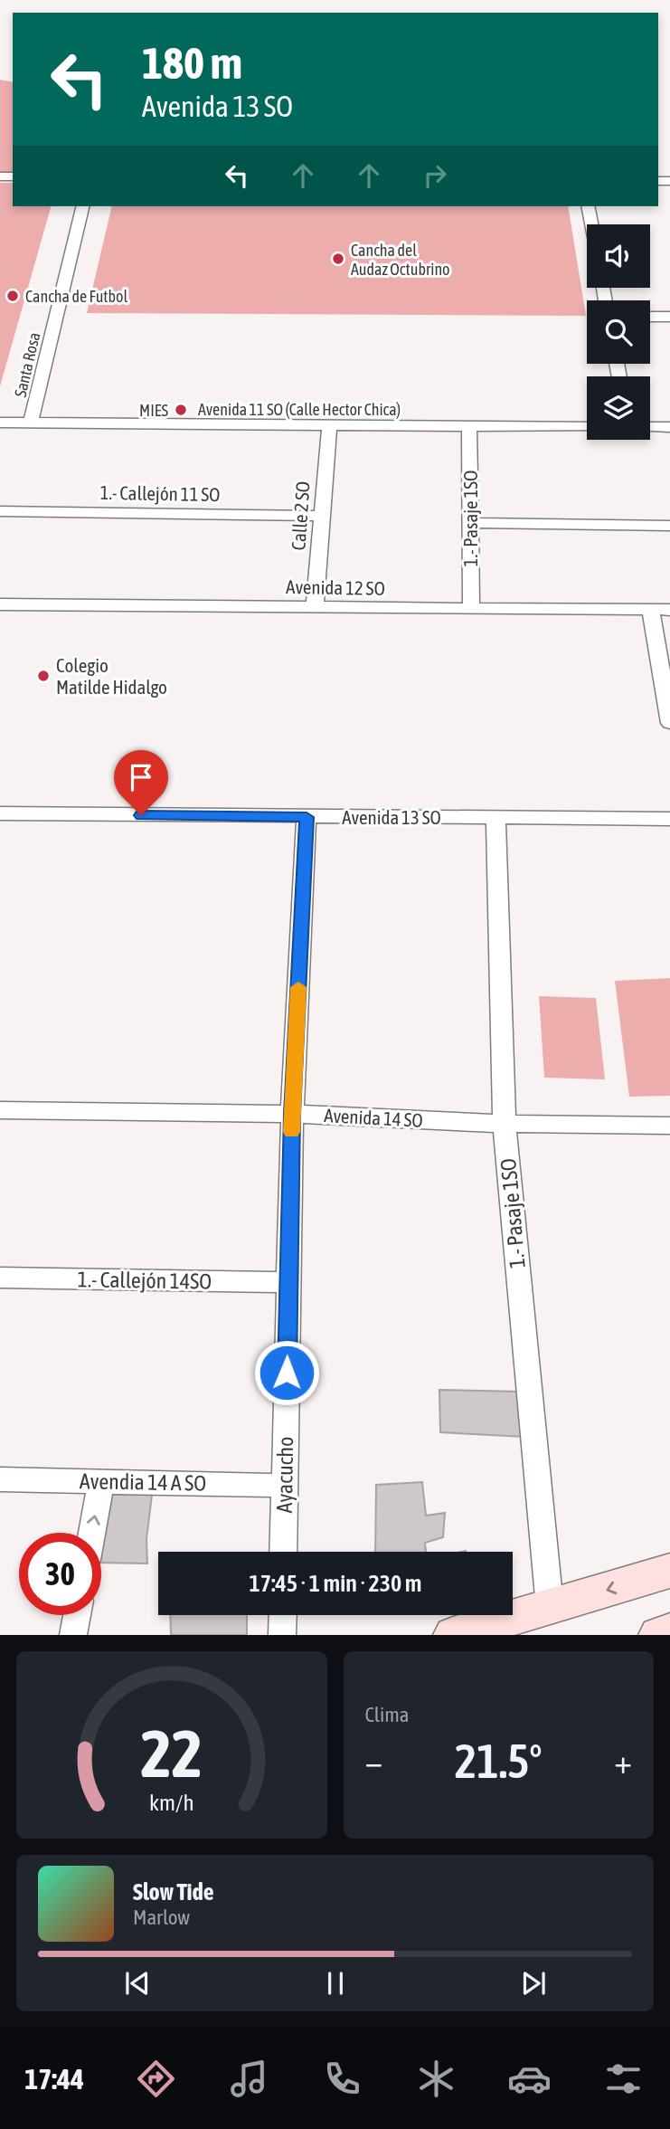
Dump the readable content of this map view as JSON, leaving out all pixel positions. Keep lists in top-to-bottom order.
{
  "streets": {
    "street": [
      "Santa Rosa",
      "Avenida 11 SO (Calle Hector Chica)",
      "1.- Callejón 11 SO",
      "Calle 2 SO",
      "1.- Pasaje 1SO",
      "Avenida 12 SO",
      "Avenida 13 SO",
      "Avenida 14 SO",
      "1.- Callejón 14SO",
      "Ayacucho",
      "Avendia 14 A SO"
    ]
  },
  "crossings": [
    ["Santa Rosa", "Avenida 11 SO (Calle Hector Chica)"],
    ["Avenida 11 SO (Calle Hector Chica)", "Calle 2 SO"],
    ["Avenida 11 SO (Calle Hector Chica)", "1.- Pasaje 1SO"],
    ["1.- Callejón 11 SO", "Calle 2 SO"],
    ["Calle 2 SO", "Avenida 12 SO"],
    ["1.- Pasaje 1SO", "Avenida 12 SO"],
    ["1.- Pasaje 1SO", "Avenida 13 SO"],
    ["1.- Pasaje 1SO", "Avenida 14 SO"],
    ["Avenida 13 SO", "Ayacucho"],
    ["Avenida 14 SO", "Ayacucho"],
    ["1.- Callejón 14SO", "Ayacucho"],
    ["Ayacucho", "Avendia 14 A SO"]
  ],
  "places": [
    "Cancha del Audaz Octubrino",
    "Cancha de Futbol",
    "MIES",
    "Colegio Matilde Hidalgo"
  ],
  "page": {
    "turn": ["180 m", "Avenida 13 SO"],
    "limit": "30",
    "trip": "17:45 · 1 min · 230 m",
    "tile": "Clima",
    "heat": ["−", "21.5°", "+"],
    "song": ["Slow Tide", "Marlow"],
    "tabs": "17:44",
    "gauge": ["22", "km/h"]
  }
}
